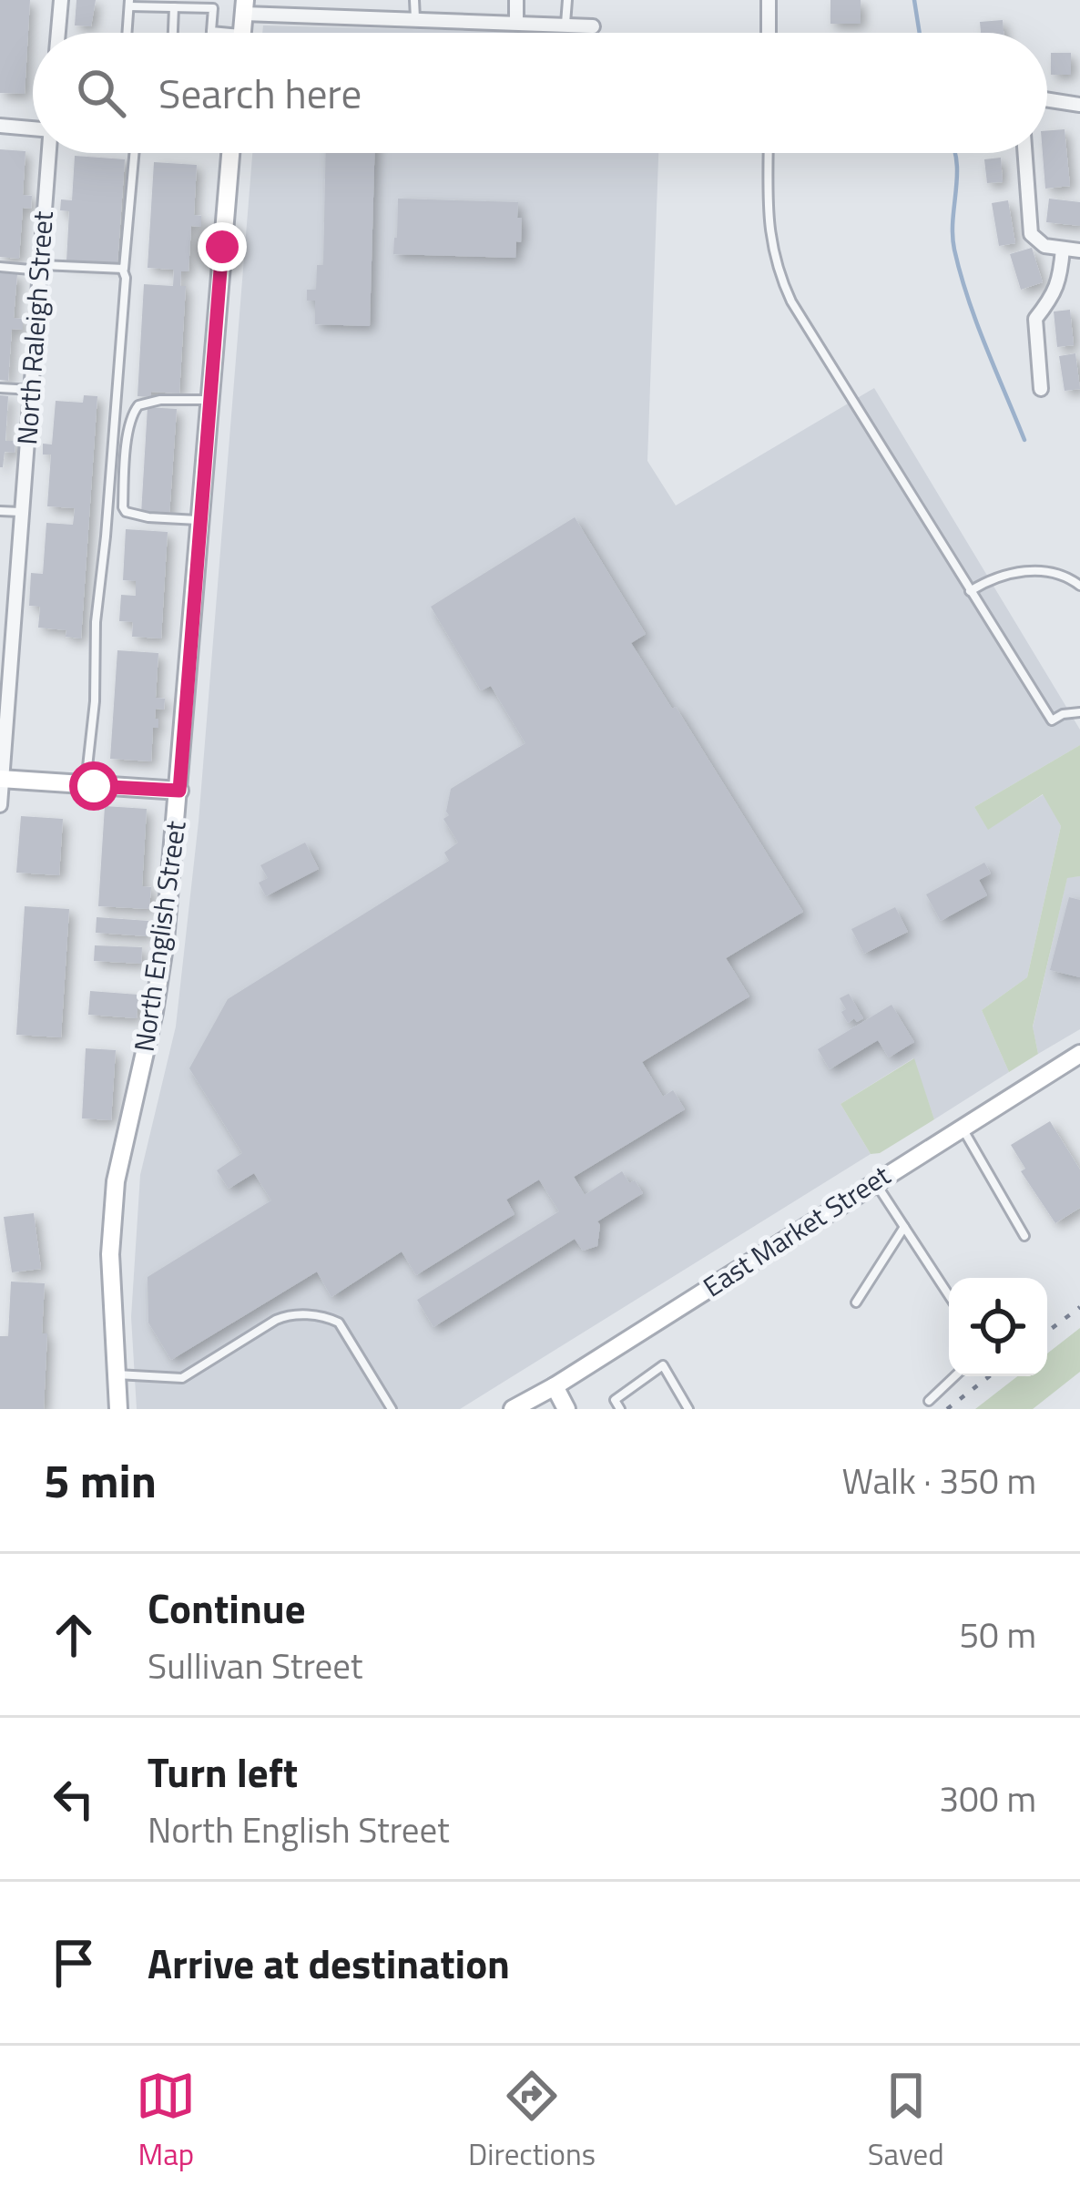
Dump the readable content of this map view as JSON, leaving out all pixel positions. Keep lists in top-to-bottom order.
{
  "streets": {
    "street": ["North Raleigh Street", "North English Street", "East Market Street"]
  },
  "page": {
    "search": "Search here",
    "heading": ["5 min", "Walk · 350 m"],
    "list": [
      ["Continue", "Sullivan Street", "50 m"],
      ["Turn left", "North English Street", "300 m"],
      "Arrive at destination"
    ],
    "nav": ["Map", "Directions", "Saved"]
  }
}
